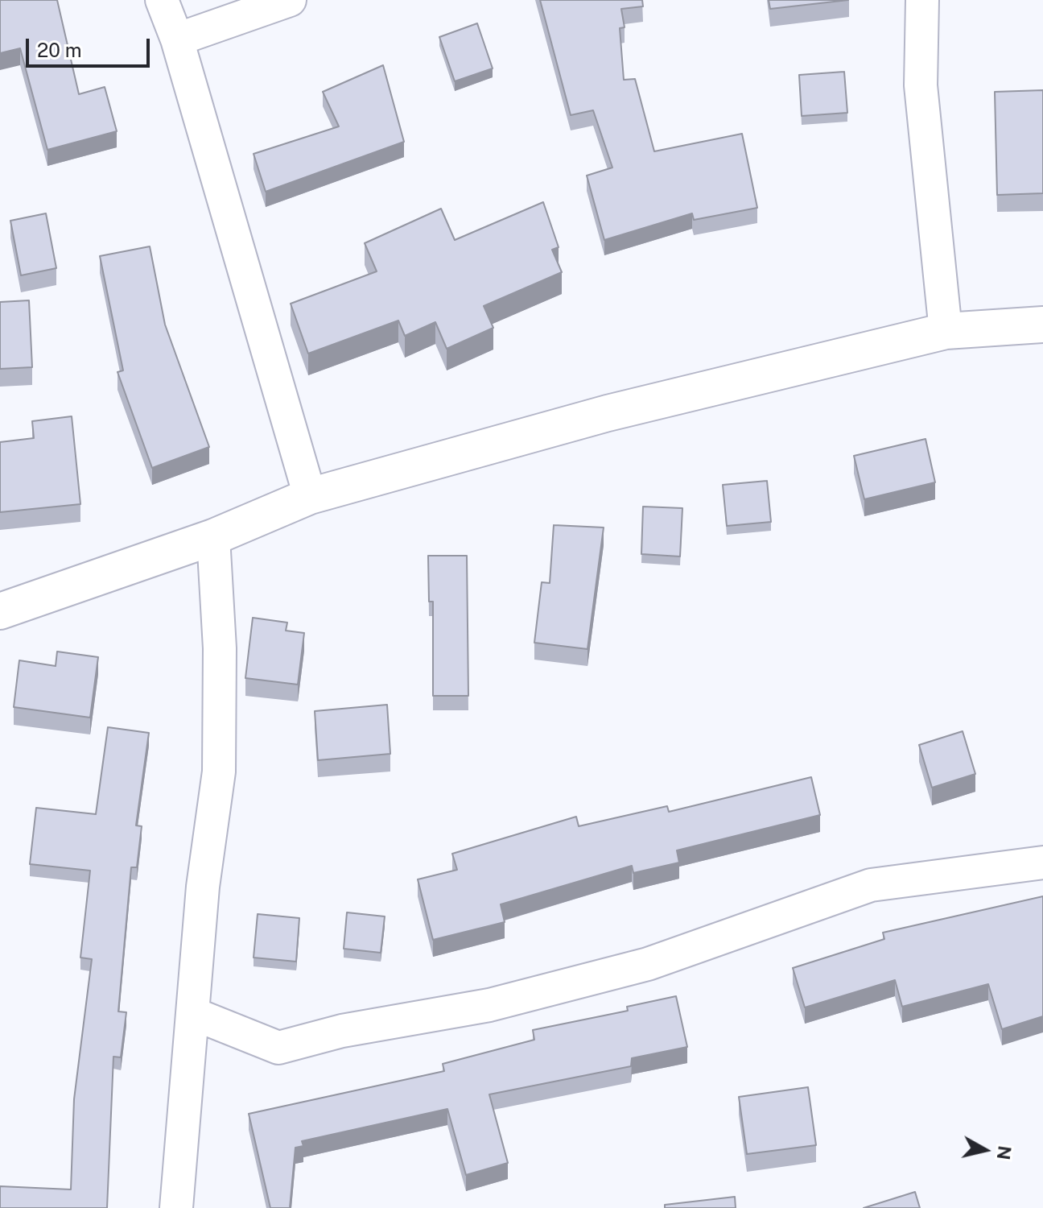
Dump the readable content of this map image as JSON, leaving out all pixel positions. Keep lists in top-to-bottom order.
{
  "scale_bar": "20 m",
  "north": "right"
}
